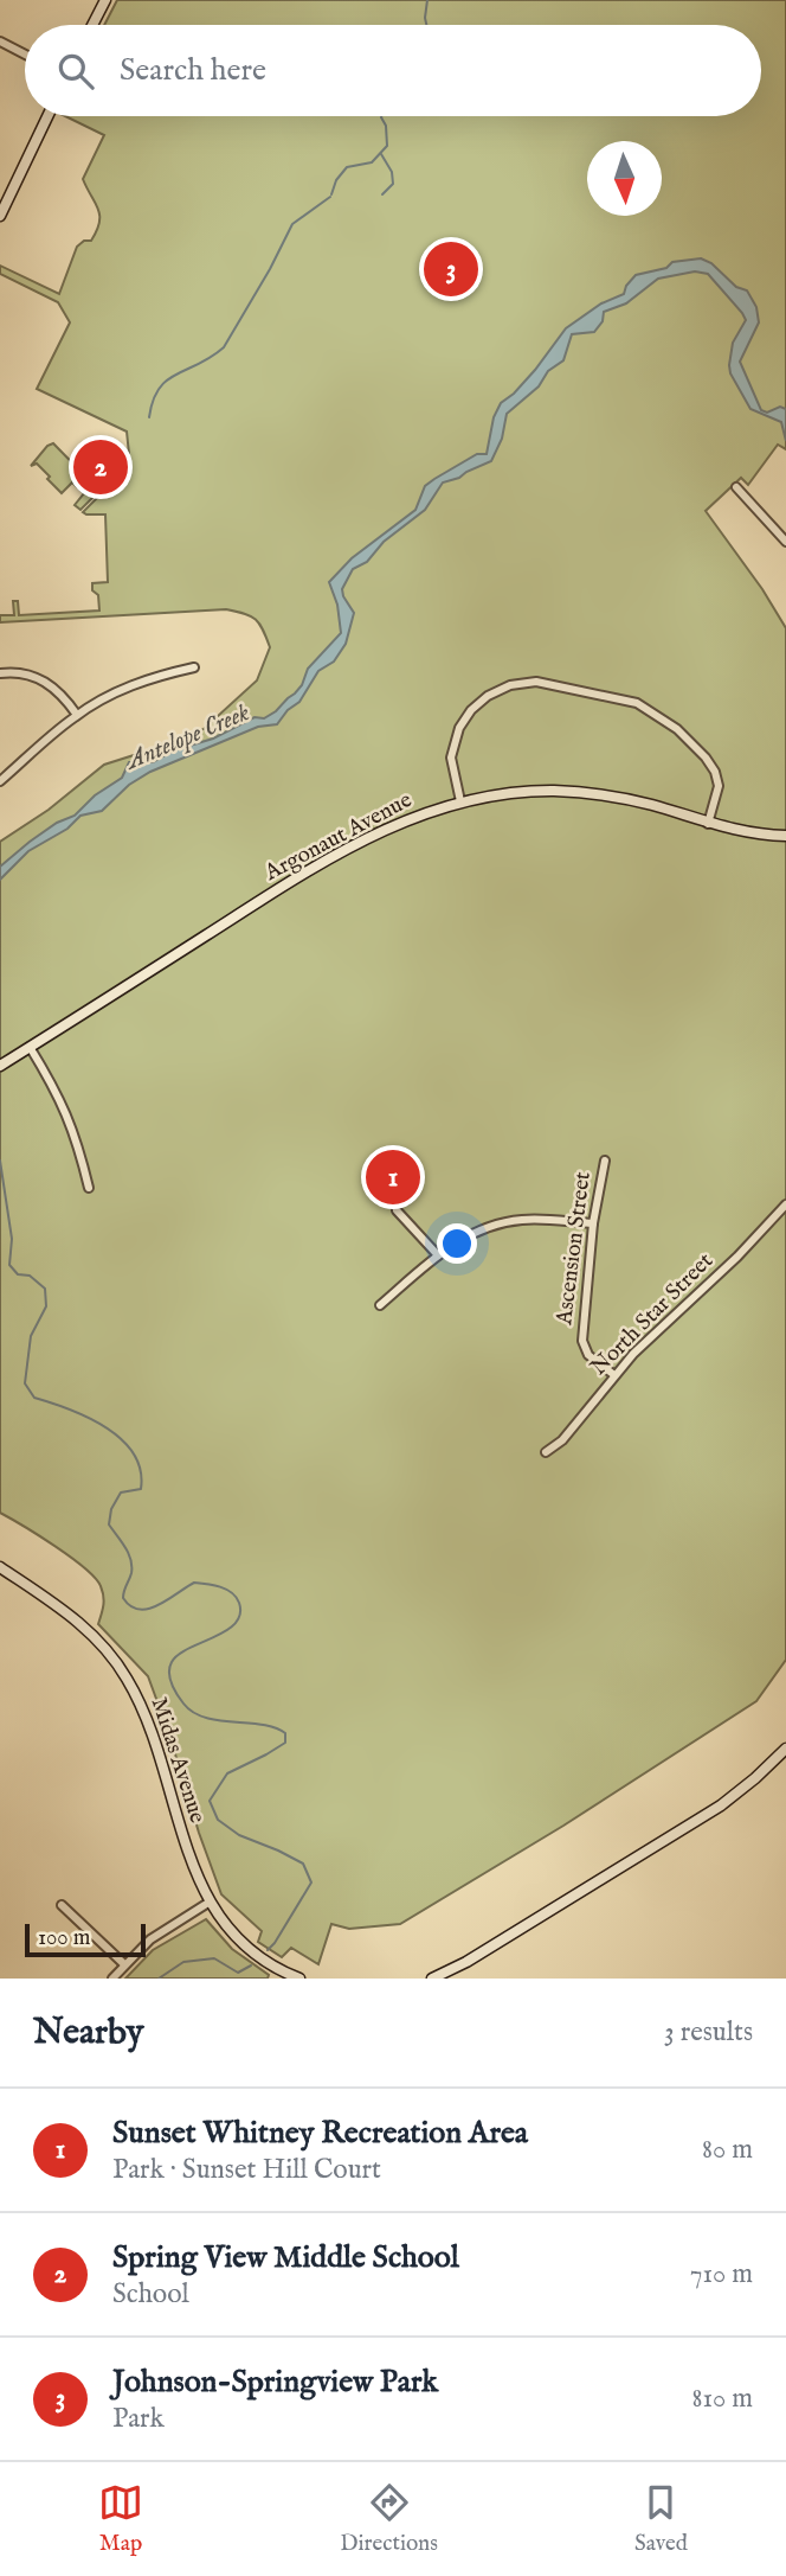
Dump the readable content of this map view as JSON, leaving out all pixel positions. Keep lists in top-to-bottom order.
{
  "streets": {
    "street": [
      "Argonaut Avenue",
      "Ascension Street",
      "North Star Street",
      "Midas Avenue"
    ]
  },
  "crossings": [
    ["Ascension Street", "North Star Street"]
  ],
  "water": ["Antelope Creek"],
  "scale_bar": "100 m",
  "north": "bottom",
  "page": {
    "search": "Search here",
    "pins": ["3", "2", "1"],
    "scale": "100 m",
    "heading": ["Nearby", "3 results"],
    "list": [
      {
        "mark": "1",
        "name": "Sunset Whitney Recreation Area",
        "note": "Park · Sunset Hill Court",
        "value": "80 m"
      },
      {
        "mark": "2",
        "name": "Spring View Middle School",
        "note": "School",
        "value": "710 m"
      },
      {
        "mark": "3",
        "name": "Johnson-Springview Park",
        "note": "Park",
        "value": "810 m"
      }
    ],
    "nav": ["Map", "Directions", "Saved"]
  }
}
